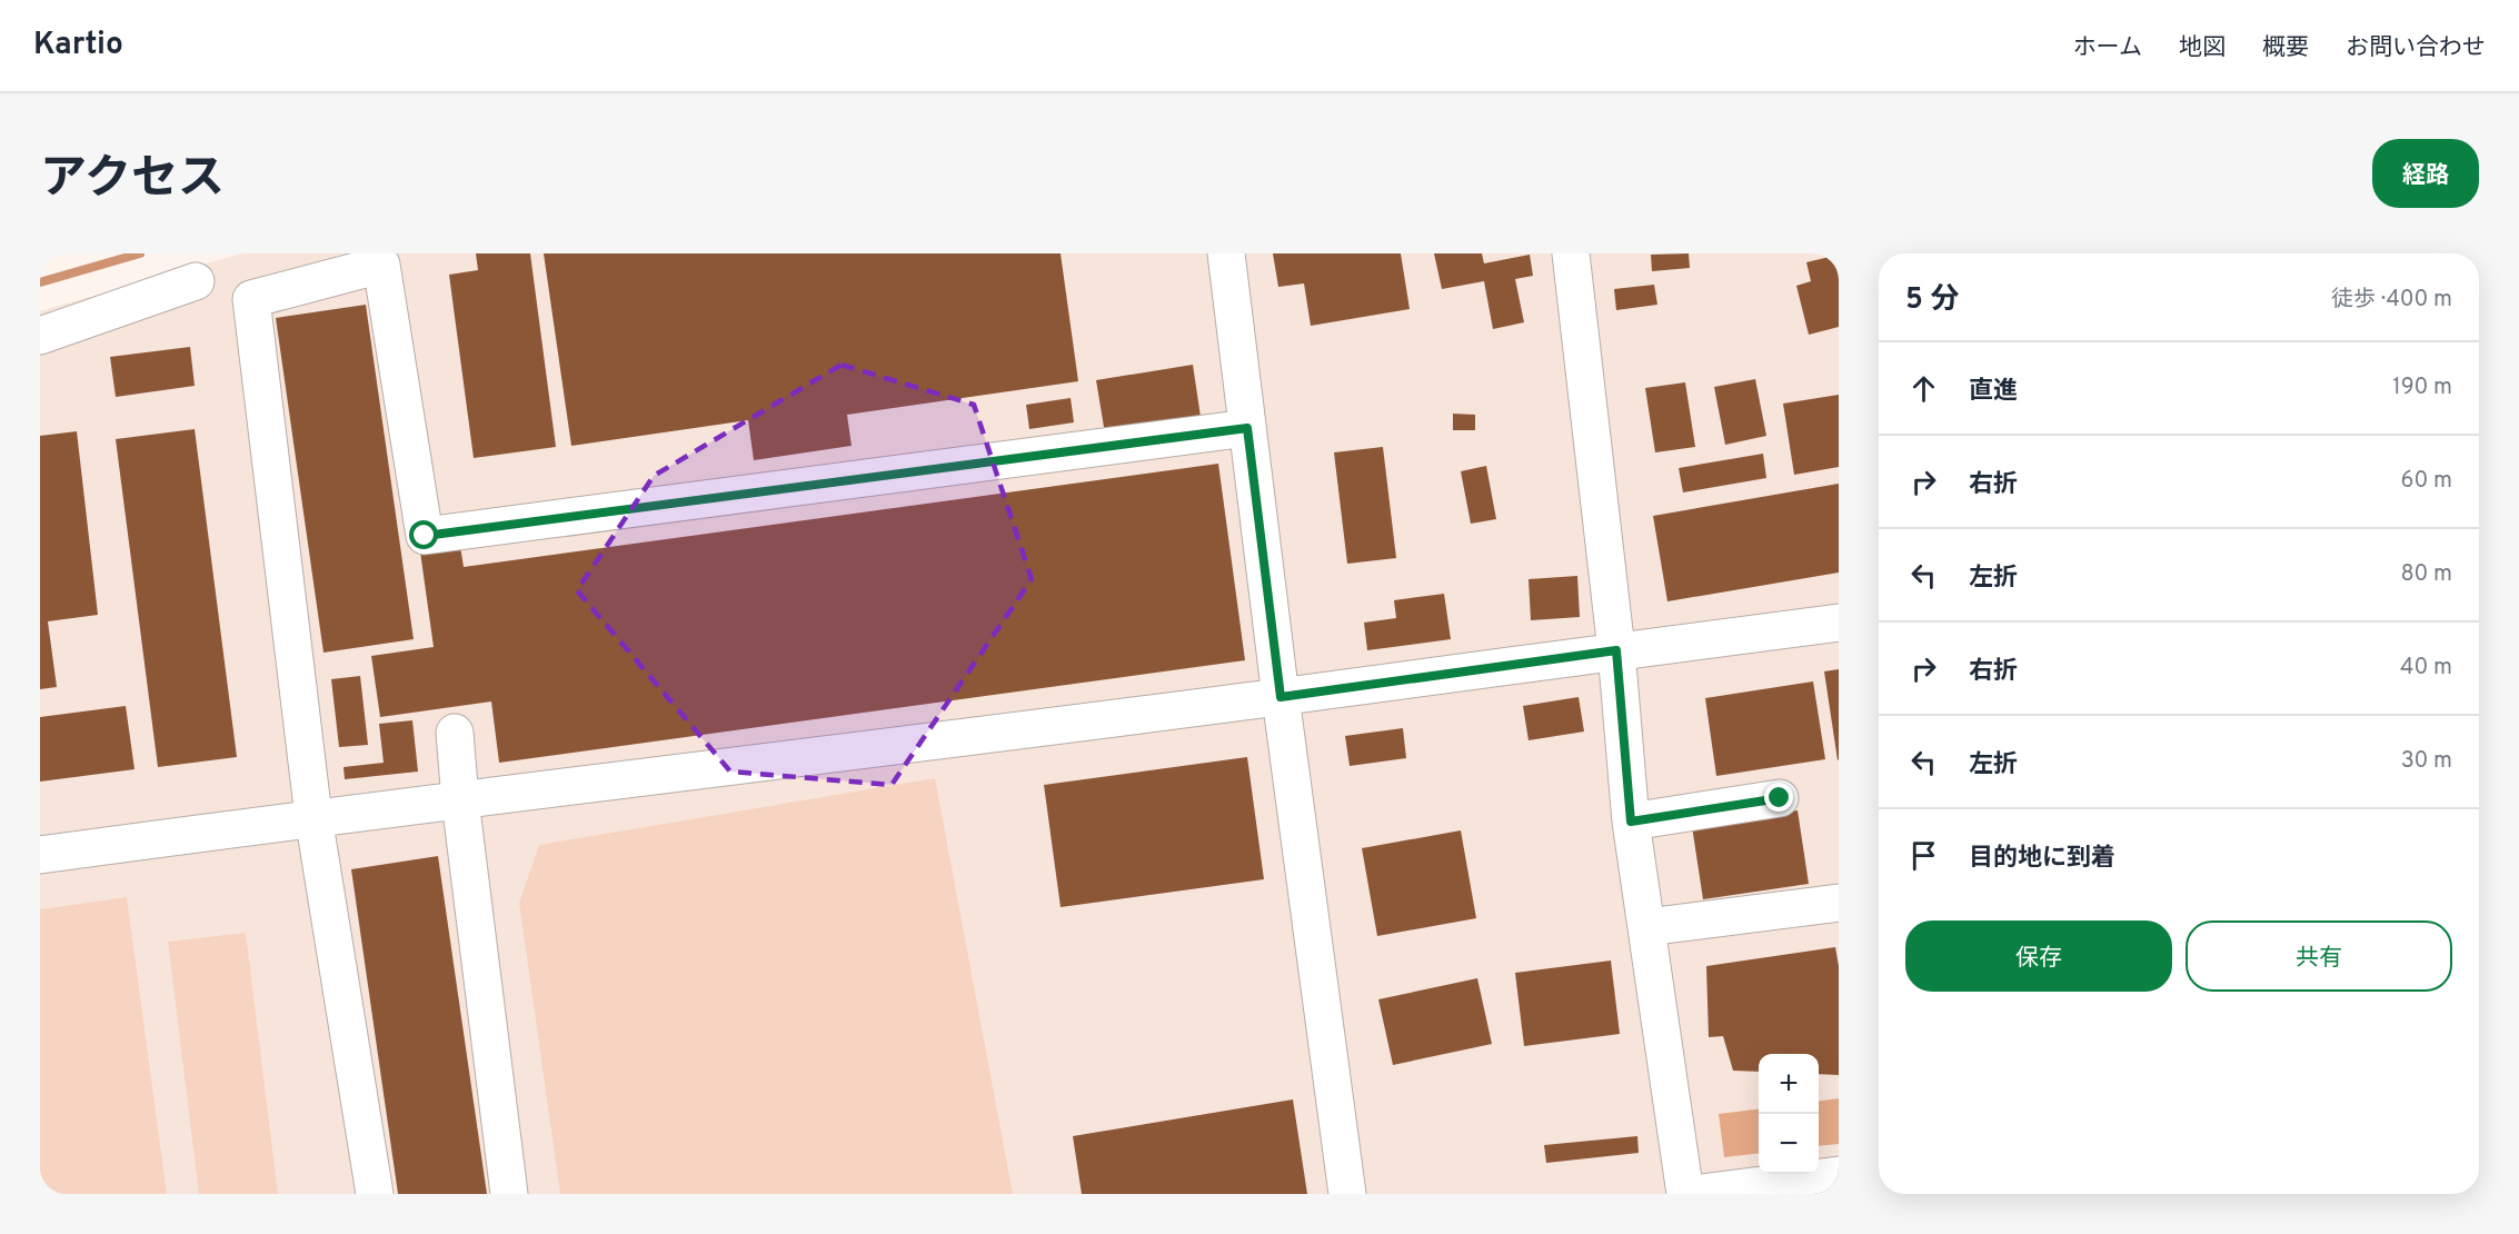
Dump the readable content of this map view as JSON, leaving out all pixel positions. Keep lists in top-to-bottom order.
{
  "page": {
    "header": "Kartio",
    "nav": [
      "ホーム",
      "地図",
      "概要",
      "お問い合わせ"
    ],
    "title": "アクセス",
    "buttons": [
      "経路",
      ["保存", "共有"]
    ],
    "heading": ["5 分", "徒歩 · 400 m"],
    "list": [
      ["直進", "190 m"],
      ["右折", "60 m"],
      ["左折", "80 m"],
      ["右折", "40 m"],
      ["左折", "30 m"],
      "目的地に到着"
    ],
    "map_buttons": ["+", "−"]
  }
}
